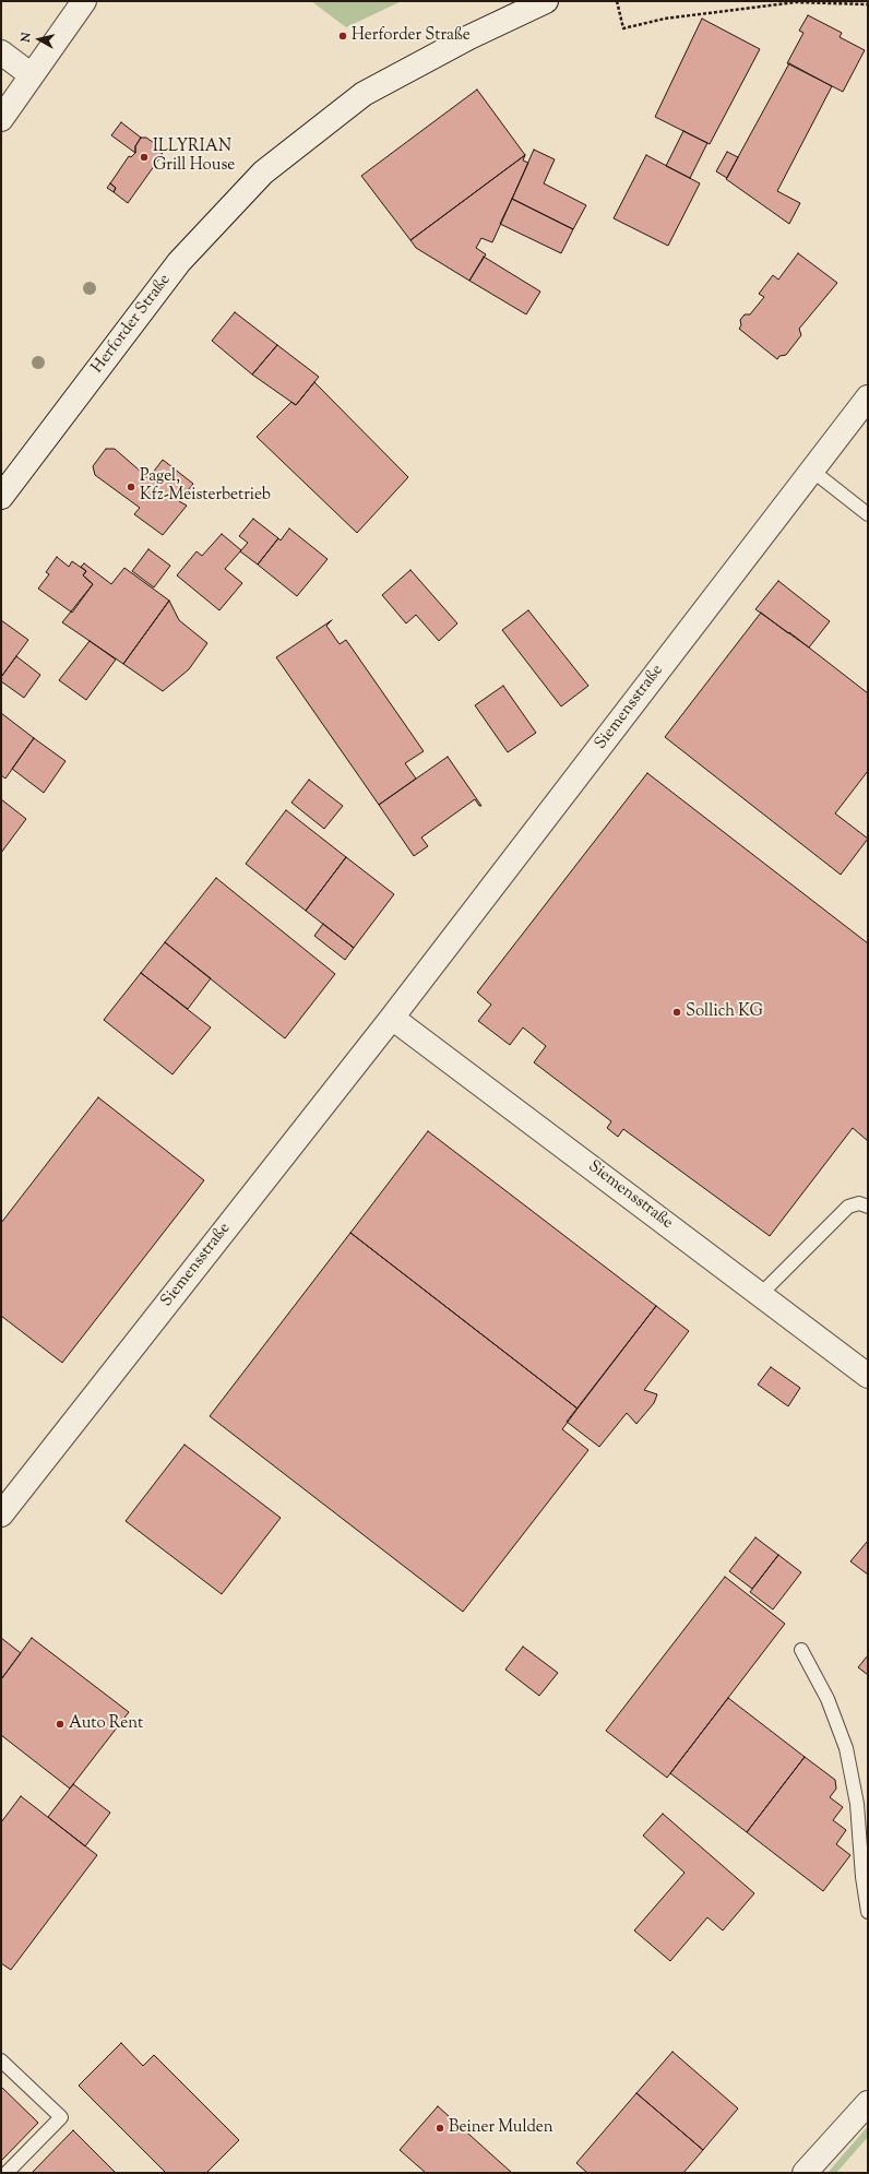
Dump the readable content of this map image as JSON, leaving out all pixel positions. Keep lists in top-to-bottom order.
{
  "streets": {
    "street": ["Herforder Straße", "Siemensstraße"]
  },
  "places": [
    "Herforder Straße",
    "ILLYRIAN Grill House",
    "Pagel, Kfz-Meisterbetrieb",
    "Sollich KG",
    "Auto Rent",
    "Beiner Mulden"
  ],
  "north": "left"
}
